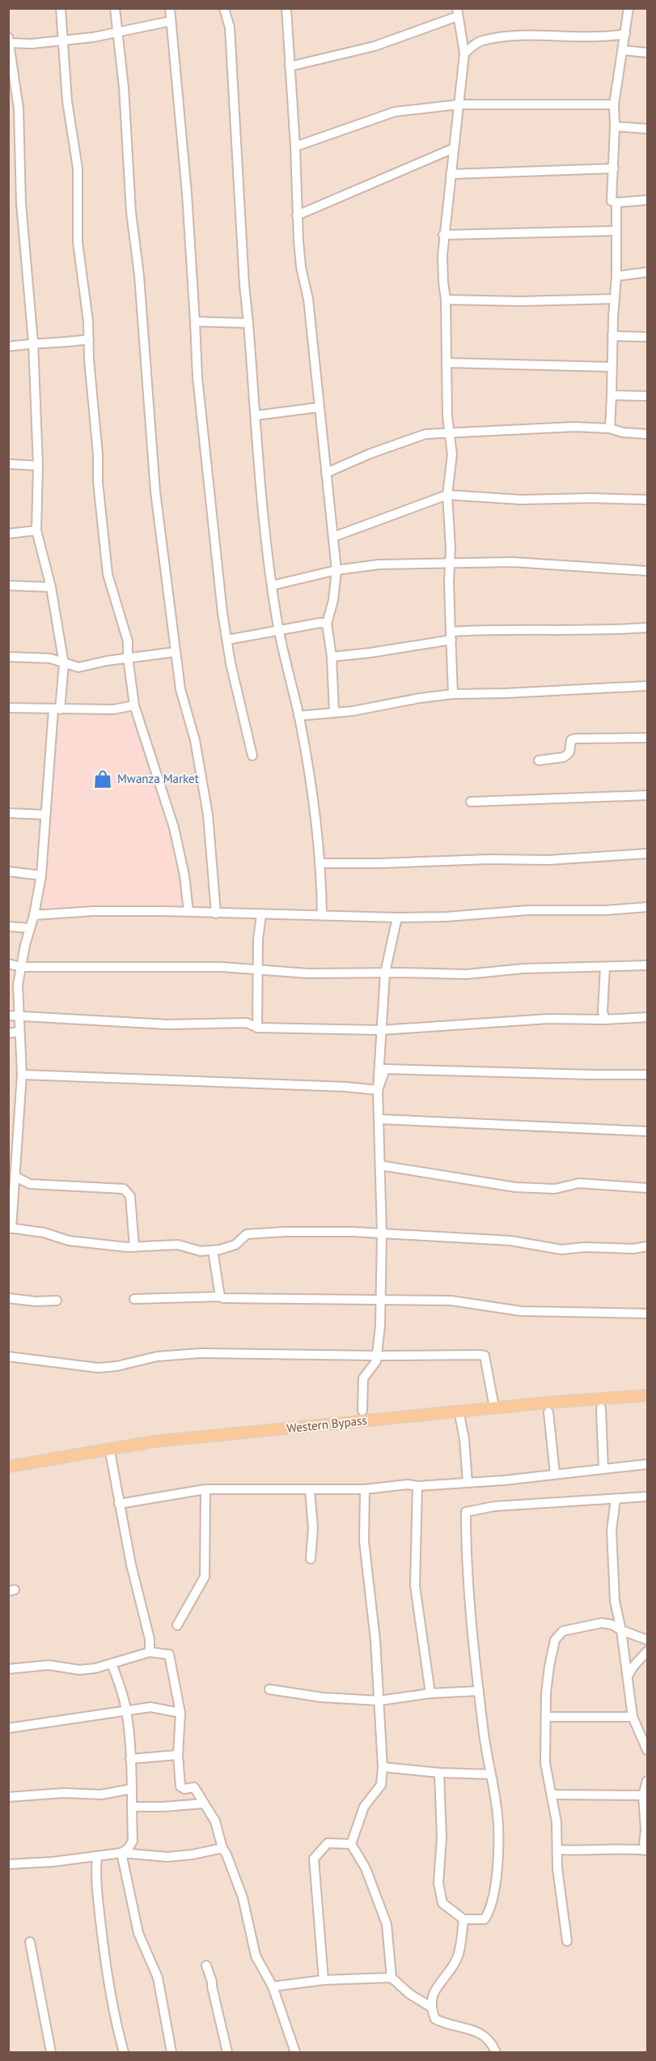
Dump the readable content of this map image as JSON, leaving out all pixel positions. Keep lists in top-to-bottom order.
{
  "streets": {
    "main road": ["Western Bypass"]
  },
  "places": {
    "shop": ["Mwanza Market"]
  }
}
